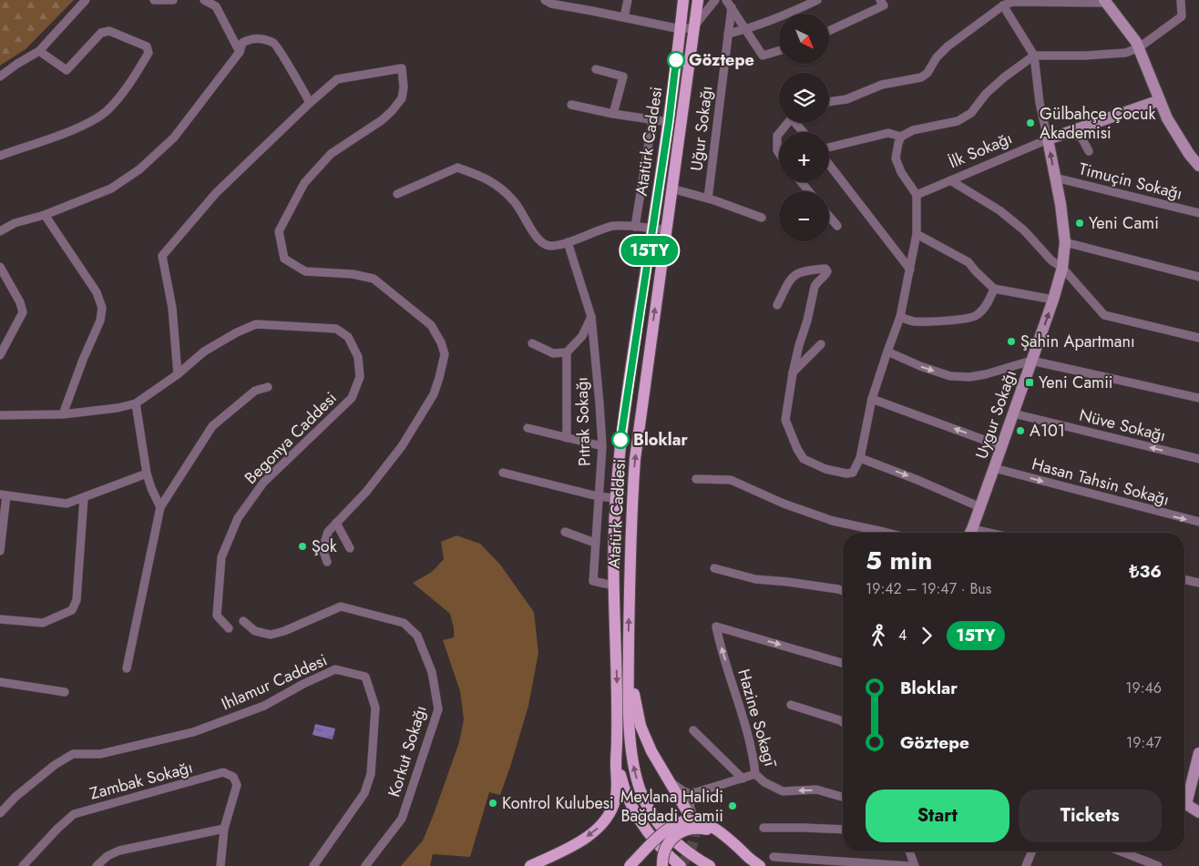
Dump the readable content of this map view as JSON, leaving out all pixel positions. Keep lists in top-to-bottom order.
{
  "streets": {
    "main road": ["Atatürk Caddesi"],
    "street": [
      "Uğur Sokağı",
      "İlk Sokağı",
      "Timuçin Sokağı",
      "Uygur Sokağı",
      "Pıtrak Sokağı",
      "Nüve Sokağı",
      "Begonya Caddesi",
      "Hasan Tahsin Sokağı",
      "Ihlamur Caddesi",
      "Hazine Sokaḡı",
      "Korkut Sokağı",
      "Zambak Sokağı"
    ]
  },
  "crossings": [
    ["Atatürk Caddesi", "Pıtrak Sokağı"],
    ["İlk Sokağı", "Uygur Sokağı"],
    ["Timuçin Sokağı", "Uygur Sokağı"],
    ["Uygur Sokağı", "Nüve Sokağı"],
    ["Uygur Sokağı", "Hasan Tahsin Sokağı"]
  ],
  "one_way": ["Hasan Tahsin Sokağı"],
  "places": {
    "other": [
      "Göztepe",
      "Gülbahçe Çocuk Akademisi",
      "Yeni Cami",
      "Şahin Apartmanı",
      "A101",
      "Bloklar",
      "Şok",
      "Kontrol Kulubesi",
      "Mevlana Halidi Bağdadi Camii"
    ],
    "transit": ["Yeni Camii"]
  },
  "lines": ["bus line 15TY"],
  "north": "bottom right",
  "page": {
    "on_map": "15TY",
    "map_buttons": ["+", "−"],
    "heading": ["5 min", "19:42 – 19:47 · Bus", "₺36"],
    "legs": ["4", "15TY"],
    "list": [
      {
        "name": "Bloklar",
        "value": "19:46"
      },
      {
        "name": "Göztepe",
        "value": "19:47"
      }
    ],
    "buttons": ["Start", "Tickets"]
  }
}
